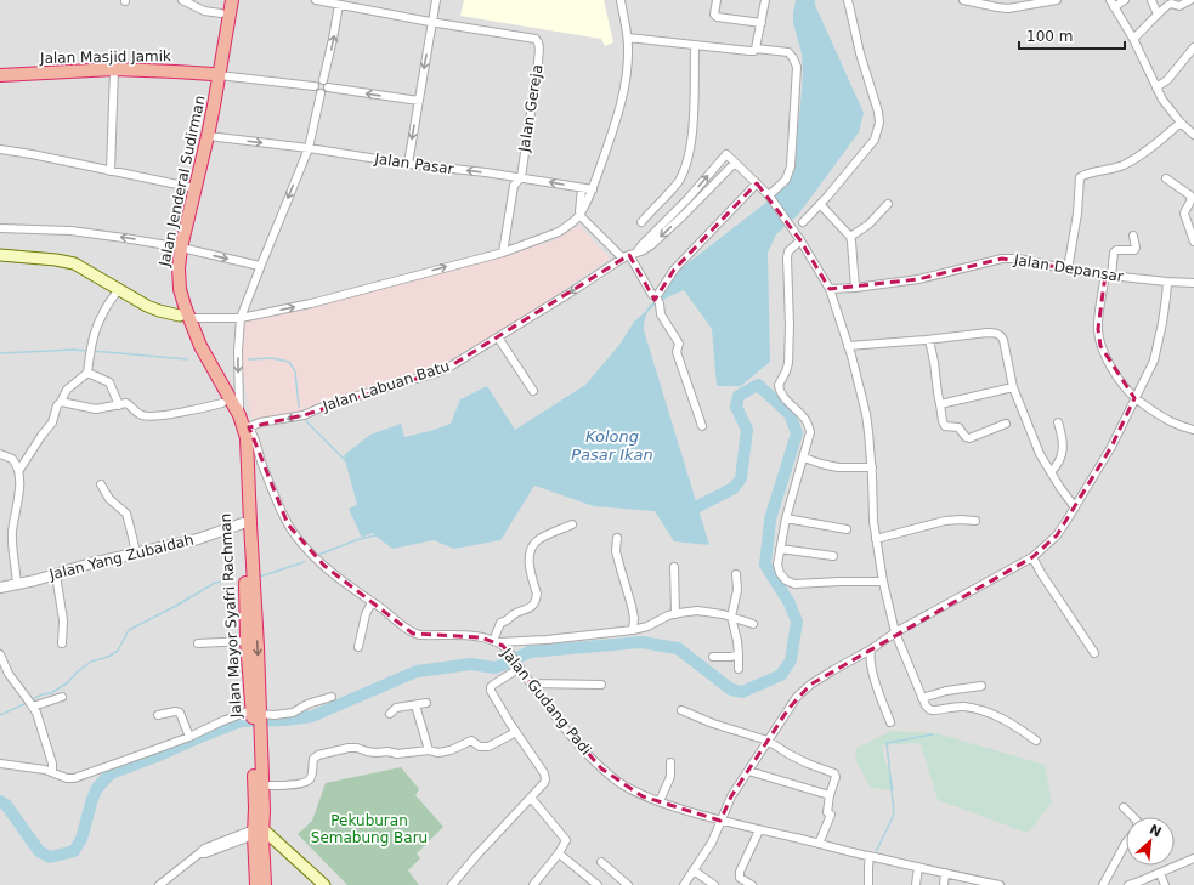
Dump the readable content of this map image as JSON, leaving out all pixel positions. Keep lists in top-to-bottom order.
{
  "streets": {
    "highway": ["Jalan Masjid Jamik", "Jalan Jenderal Sudirman", "Jalan Mayor Syafri Rachman"],
    "street": [
      "Jalan Gereja",
      "Jalan Pasar",
      "Jalan Depansar",
      "Jalan Labuan Batu",
      "Jalan Yang Zubaidah",
      "Jalan Gudang Padi"
    ]
  },
  "crossings": [
    ["Jalan Masjid Jamik", "Jalan Jenderal Sudirman"],
    ["Jalan Gereja", "Jalan Pasar"],
    ["Jalan Pasar", "Jalan Jenderal Sudirman"],
    ["Jalan Pasar", "Jalan Gudang Padi"],
    ["Jalan Jenderal Sudirman", "Jalan Labuan Batu"],
    ["Jalan Jenderal Sudirman", "Jalan Mayor Syafri Rachman"],
    ["Jalan Jenderal Sudirman", "Jalan Gudang Padi"],
    ["Jalan Labuan Batu", "Jalan Mayor Syafri Rachman"],
    ["Jalan Labuan Batu", "Jalan Gudang Padi"],
    ["Jalan Yang Zubaidah", "Jalan Mayor Syafri Rachman"],
    ["Jalan Mayor Syafri Rachman", "Jalan Gudang Padi"]
  ],
  "one_way": ["Jalan Labuan Batu"],
  "water": ["Kolong Pasar Ikan"],
  "parks": ["Pekuburan Semabung Baru"],
  "scale_bar": "100 m",
  "north": "top right"
}
